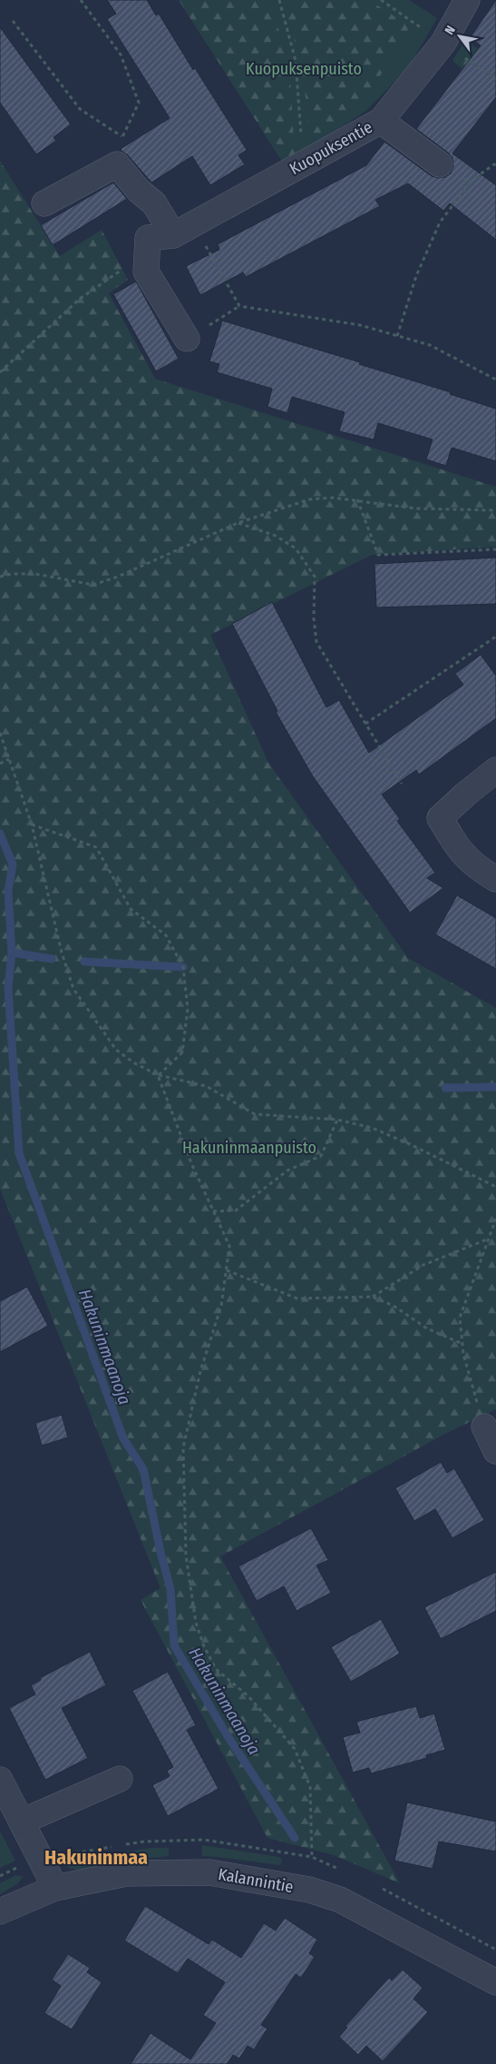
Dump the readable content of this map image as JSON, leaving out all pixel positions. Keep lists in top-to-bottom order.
{
  "streets": {
    "street": ["Kuopuksentie", "Kalannintie"]
  },
  "districts": ["Hakuninmaa"],
  "water": ["Hakuninmaanoja"],
  "parks": ["Kuopuksenpuisto", "Hakuninmaanpuisto"],
  "north": "top left"
}
